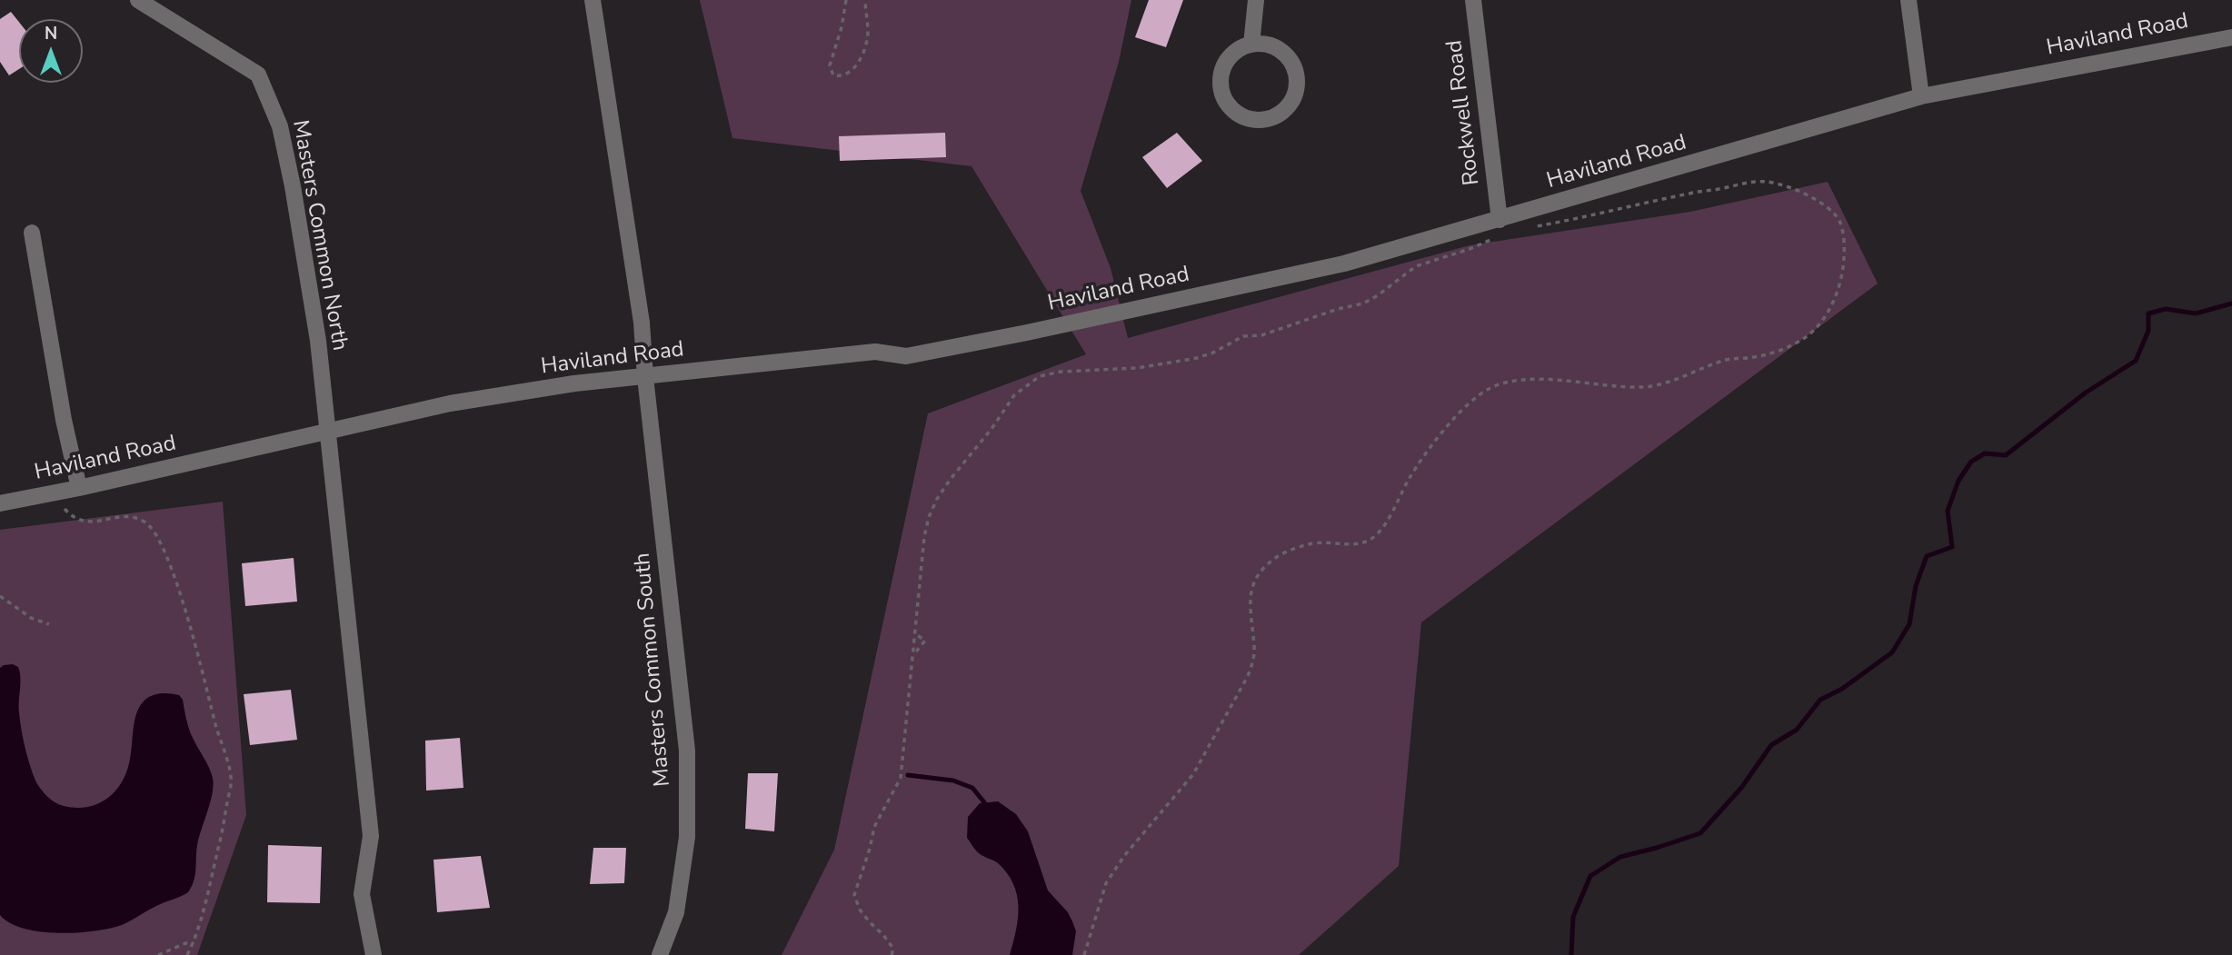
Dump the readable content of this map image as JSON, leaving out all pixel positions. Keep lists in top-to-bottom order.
{
  "streets": {
    "street": [
      "Haviland Road",
      "Rockwell Road",
      "Masters Common North",
      "Masters Common South"
    ]
  },
  "crossings": [
    ["Haviland Road", "Rockwell Road"],
    ["Haviland Road", "Masters Common North"],
    ["Haviland Road", "Masters Common South"]
  ],
  "north": "top"
}
